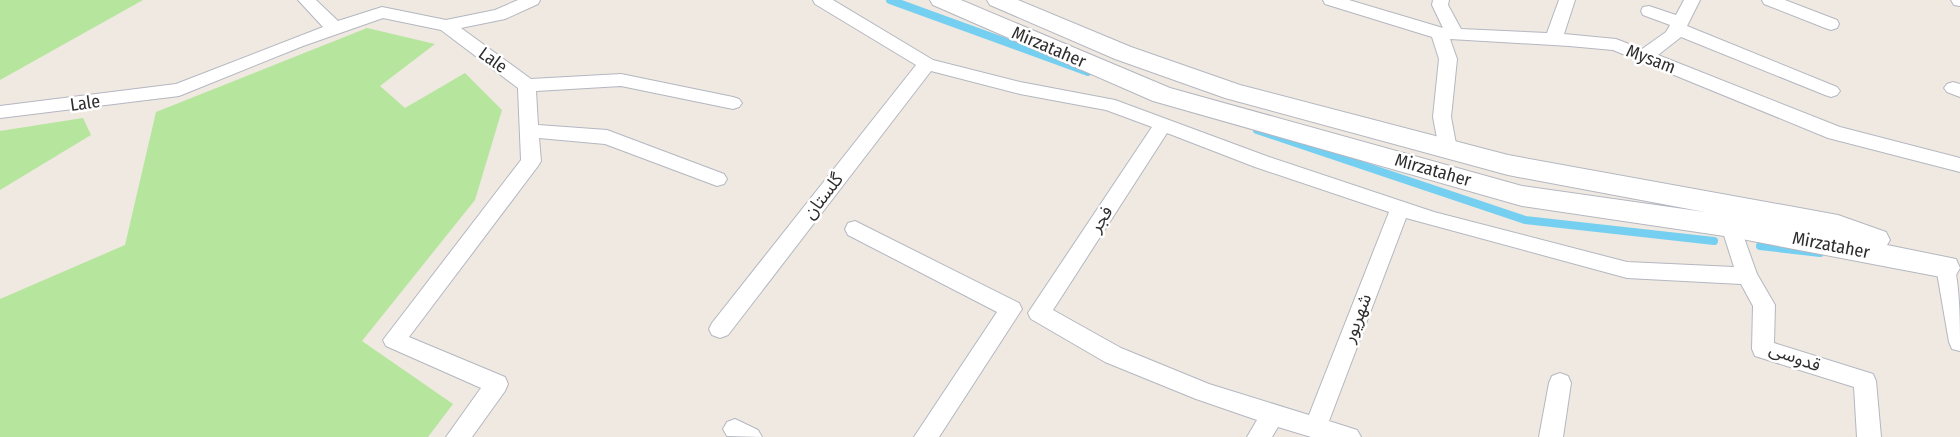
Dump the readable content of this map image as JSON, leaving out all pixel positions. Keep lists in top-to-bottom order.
{
  "streets": {
    "main road": ["Mirzataher"],
    "street": [
      "Mysam",
      "Lale",
      "گلستان",
      "فجر",
      "شهریور",
      "قدوسی"
    ]
  },
  "crossings": [
    ["Mirzataher", "قدوسی"]
  ]
}
